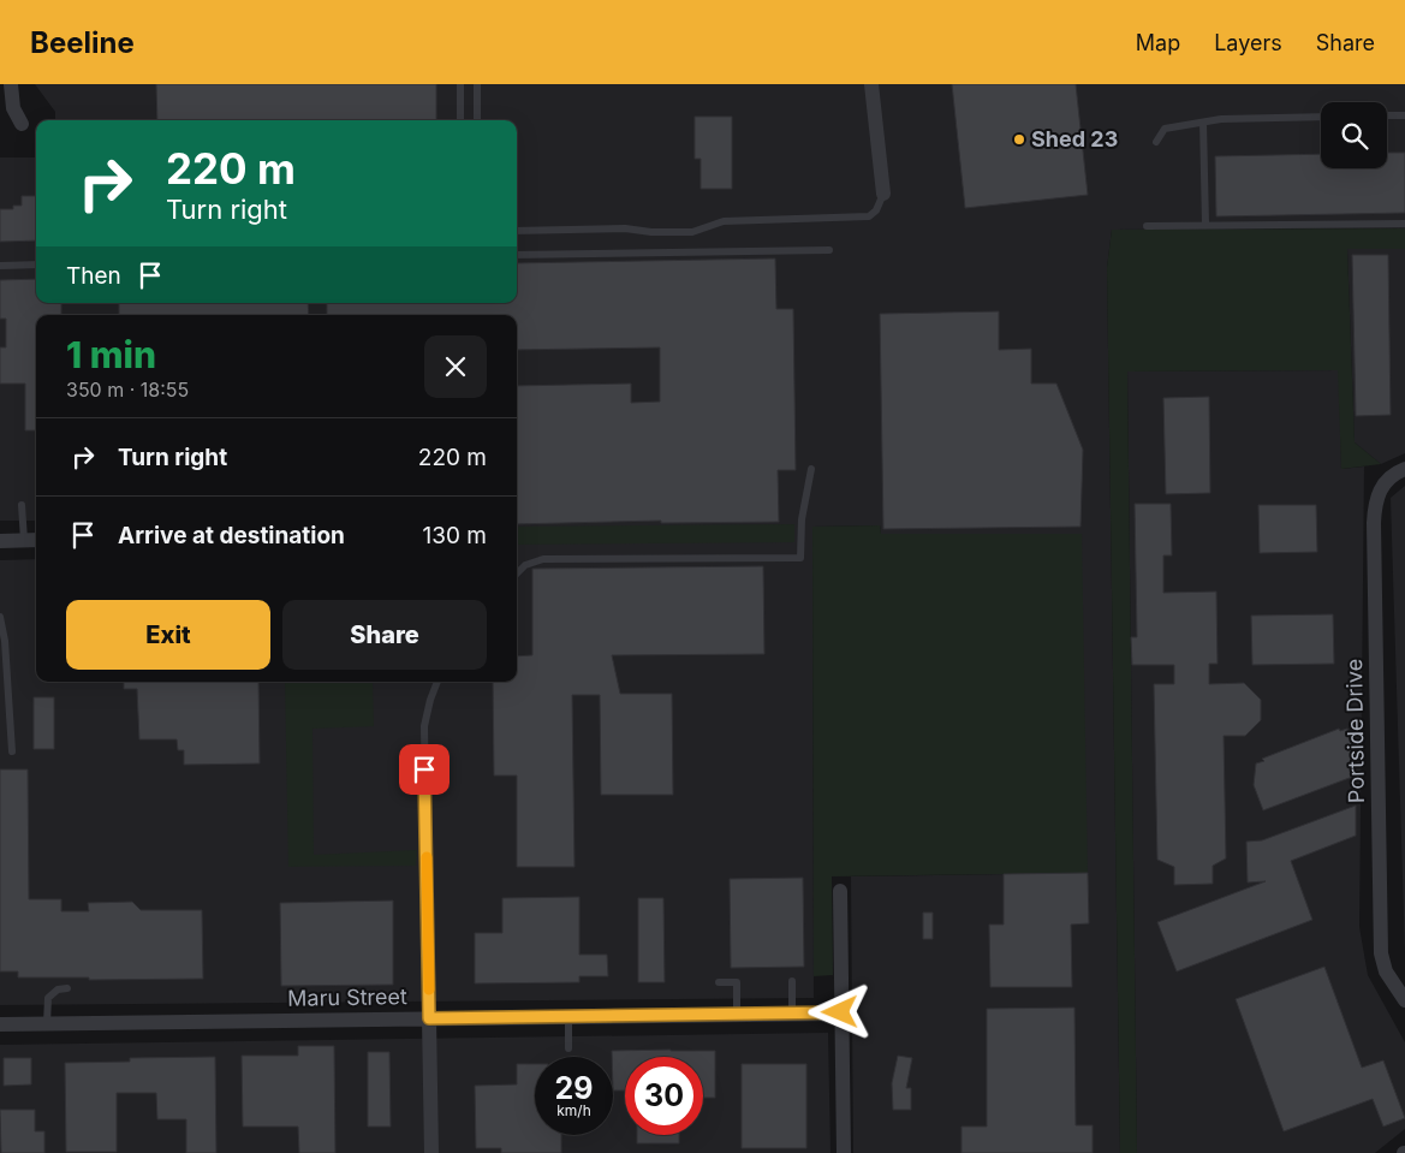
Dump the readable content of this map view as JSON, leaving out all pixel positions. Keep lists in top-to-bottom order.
{
  "streets": {
    "street": ["Portside Drive", "Maru Street"]
  },
  "places": ["Shed 23"],
  "page": {
    "header": "Beeline",
    "nav": ["Map", "Layers", "Share"],
    "turn": ["220 m", "Turn right"],
    "then": "Then",
    "heading": ["1 min", "350 m · 18:55"],
    "list": [
      {
        "name": "Turn right",
        "value": "220 m"
      },
      {
        "name": "Arrive at destination",
        "value": "130 m"
      }
    ],
    "buttons": ["Exit", "Share"],
    "speed": "29 km/h",
    "limit": "30"
  }
}
